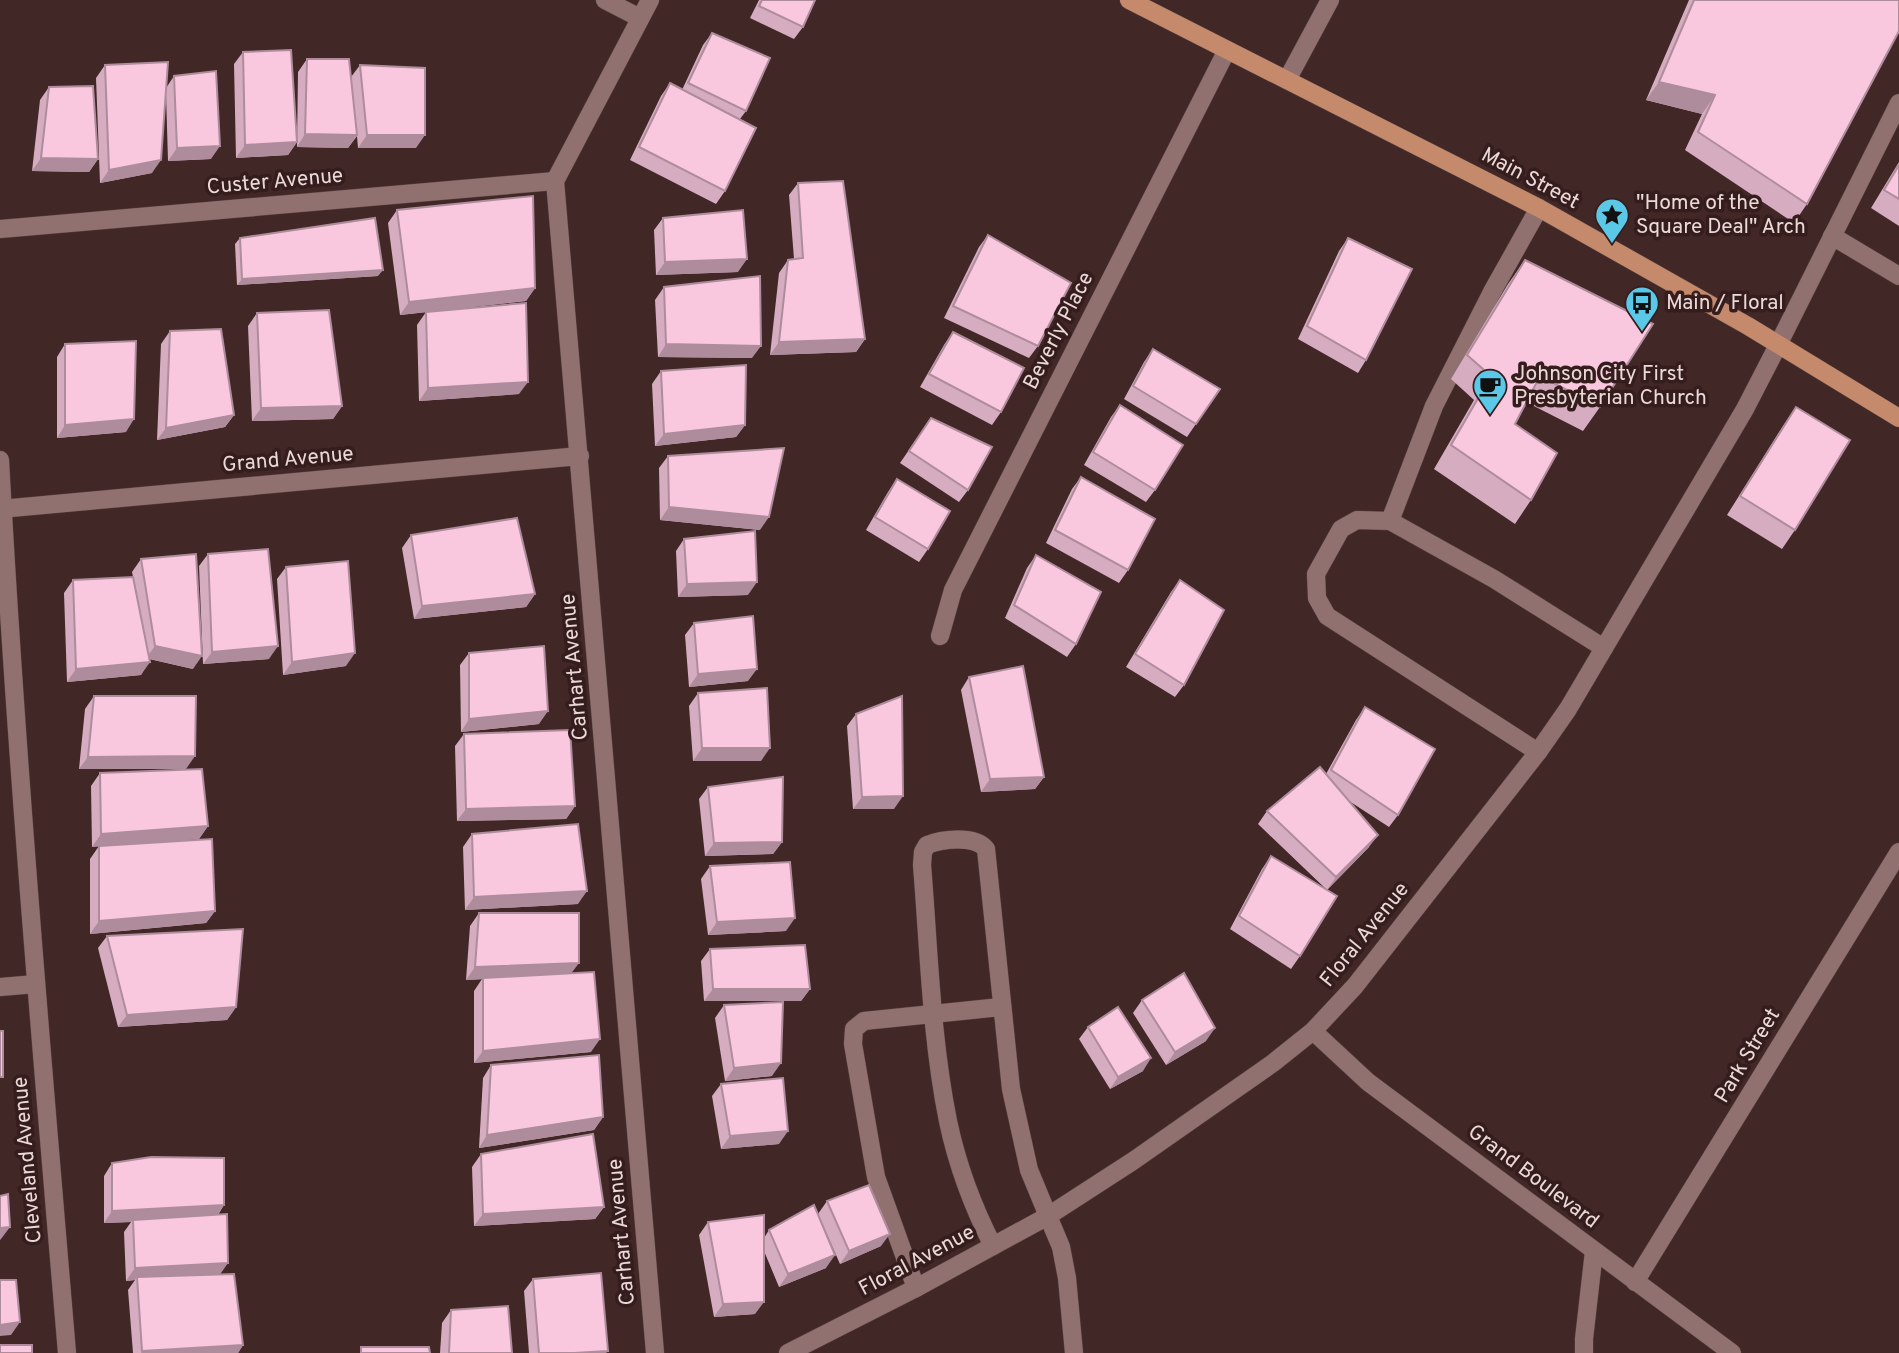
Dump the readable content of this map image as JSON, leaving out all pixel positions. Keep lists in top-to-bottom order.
{
  "streets": {
    "main road": ["Main Street"],
    "street": [
      "Custer Avenue",
      "Beverly Place",
      "Grand Avenue",
      "Carhart Avenue",
      "Floral Avenue",
      "Park Street",
      "Cleveland Avenue",
      "Grand Boulevard"
    ]
  },
  "crossings": [
    ["Main Street", "Beverly Place"],
    ["Main Street", "Floral Avenue"],
    ["Custer Avenue", "Carhart Avenue"],
    ["Grand Avenue", "Carhart Avenue"],
    ["Grand Avenue", "Cleveland Avenue"],
    ["Floral Avenue", "Grand Boulevard"],
    ["Park Street", "Grand Boulevard"]
  ],
  "places": {
    "place": ["\"Home of the Square Deal\" Arch"],
    "bus stop": ["Main / Floral"],
    "cafe": ["Johnson City First Presbyterian Church"]
  }
}
